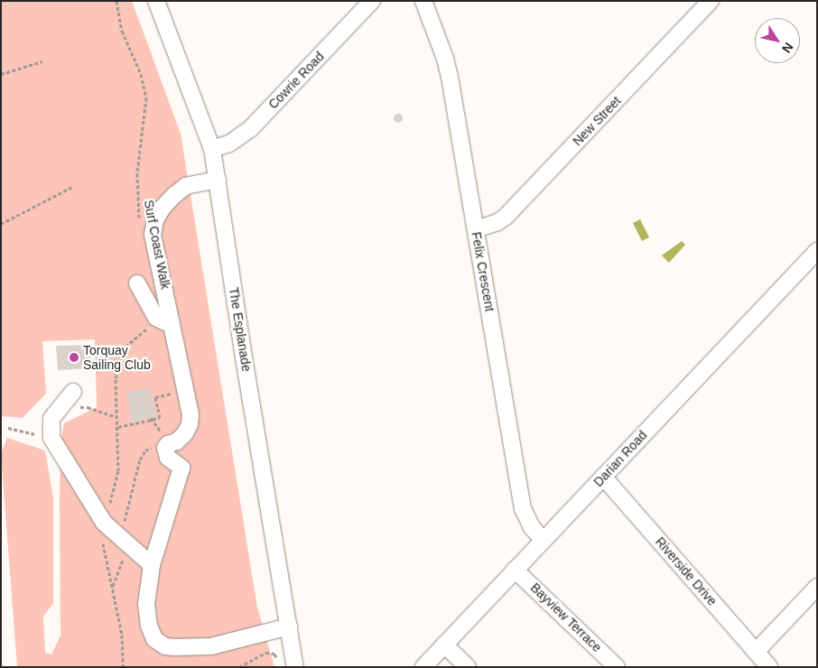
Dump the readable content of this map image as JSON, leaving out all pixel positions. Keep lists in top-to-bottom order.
{
  "streets": {
    "street": [
      "Cowrie Road",
      "New Street",
      "Felix Crescent",
      "The Esplanade",
      "Darian Road",
      "Riverside Drive",
      "Bayview Terrace"
    ],
    "path": ["Surf Coast Walk"]
  },
  "crossings": [
    ["Cowrie Road", "The Esplanade"],
    ["New Street", "Felix Crescent"],
    ["Felix Crescent", "Darian Road"],
    ["Darian Road", "Riverside Drive"],
    ["Darian Road", "Bayview Terrace"]
  ],
  "places": ["Torquay Sailing Club"],
  "north": "bottom right"
}
